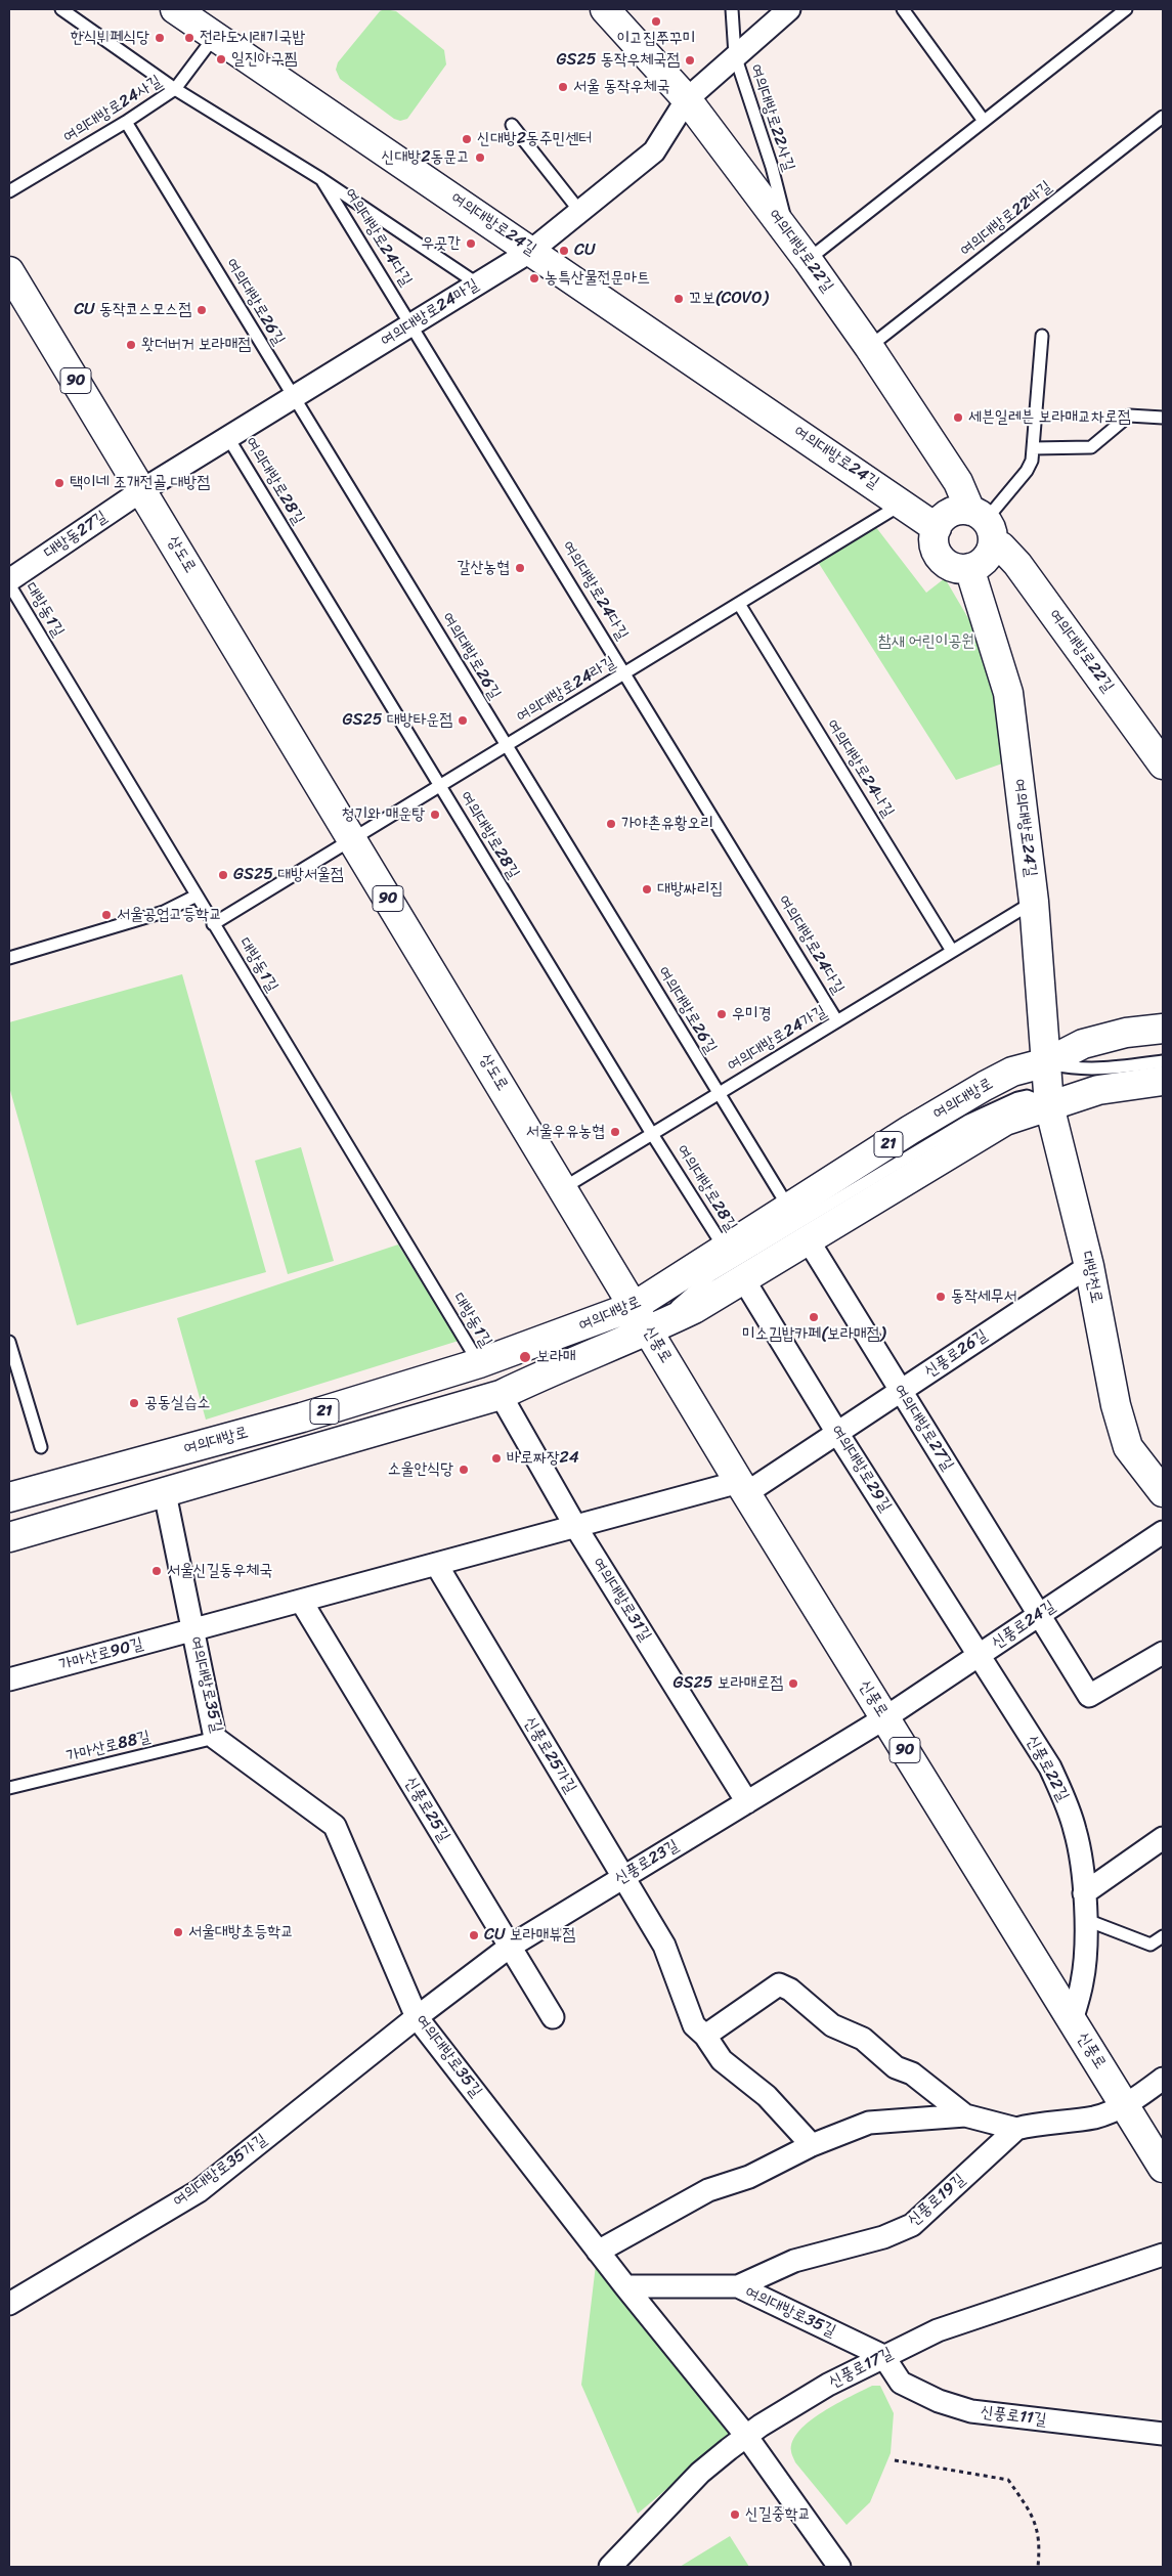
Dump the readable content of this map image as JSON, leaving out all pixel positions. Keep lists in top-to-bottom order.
{
  "streets": {
    "main road": [
      "여의대방로24길",
      "여의대방로22길",
      "90",
      "상도로",
      "여의대방로",
      "21",
      "대방천로",
      "신풍로"
    ],
    "street": [
      "여의대방로24마길",
      "대방동27길",
      "신풍로26길",
      "여의대방로27길",
      "여의대방로29길",
      "여의대방로31길",
      "신풍로24길",
      "가마산로90길",
      "여의대방로35길",
      "신풍로25가길",
      "신풍로22길",
      "신풍로25길",
      "신풍로23길",
      "여의대방로35가길",
      "신풍로19길",
      "신풍로17길",
      "신풍로11길"
    ],
    "lane": [
      "여의대방로24사길",
      "여의대방로22사길",
      "여의대방로22바길",
      "여의대방로24다길",
      "여의대방로26길",
      "여의대방로28길",
      "대방동1길",
      "여의대방로24라길",
      "여의대방로24나길",
      "여의대방로24가길",
      "가마산로88길"
    ]
  },
  "crossings": [
    ["여의대방로24사길", "여의대방로24길"],
    ["여의대방로24사길", "여의대방로24다길"],
    ["여의대방로24사길", "여의대방로26길"],
    ["여의대방로22사길", "여의대방로22길"],
    ["여의대방로22사길", "여의대방로24마길"],
    ["여의대방로22바길", "여의대방로22길"],
    ["여의대방로24길", "여의대방로22길"],
    ["여의대방로24길", "여의대방로24마길"],
    ["여의대방로24길", "여의대방로24라길"],
    ["여의대방로24길", "여의대방로24가길"],
    ["여의대방로24길", "여의대방로"],
    ["여의대방로24길", "대방천로"],
    ["여의대방로24다길", "여의대방로24마길"],
    ["여의대방로24다길", "여의대방로24라길"],
    ["여의대방로24다길", "여의대방로24가길"],
    ["여의대방로22길", "여의대방로24마길"],
    ["여의대방로26길", "여의대방로24마길"],
    ["여의대방로26길", "여의대방로24라길"],
    ["여의대방로26길", "여의대방로24가길"],
    ["여의대방로26길", "여의대방로"],
    ["여의대방로24마길", "여의대방로28길"],
    ["여의대방로24마길", "대방동27길"],
    ["여의대방로24마길", "상도로"],
    ["여의대방로28길", "여의대방로24라길"],
    ["여의대방로28길", "여의대방로24가길"],
    ["여의대방로28길", "여의대방로"],
    ["대방동27길", "상도로"],
    ["대방동27길", "대방동1길"],
    ["상도로", "여의대방로24라길"],
    ["상도로", "여의대방로24가길"],
    ["상도로", "여의대방로"],
    ["상도로", "신풍로"],
    ["대방동1길", "여의대방로"],
    ["여의대방로24라길", "여의대방로24나길"],
    ["여의대방로24나길", "여의대방로24가길"],
    ["여의대방로", "대방천로"],
    ["여의대방로", "신풍로"],
    ["여의대방로", "여의대방로27길"],
    ["여의대방로", "여의대방로29길"],
    ["여의대방로", "여의대방로31길"],
    ["여의대방로", "여의대방로35길"],
    ["대방천로", "신풍로26길"],
    ["신풍로", "신풍로26길"],
    ["신풍로", "신풍로24길"],
    ["신풍로", "신풍로22길"],
    ["신풍로", "신풍로23길"],
    ["신풍로", "신풍로19길"],
    ["신풍로26길", "여의대방로27길"],
    ["신풍로26길", "여의대방로29길"],
    ["여의대방로27길", "신풍로24길"],
    ["여의대방로29길", "신풍로24길"],
    ["여의대방로29길", "신풍로22길"],
    ["여의대방로31길", "신풍로23길"],
    ["신풍로24길", "신풍로22길"],
    ["신풍로24길", "신풍로23길"],
    ["가마산로90길", "여의대방로35길"],
    ["여의대방로35길", "가마산로88길"],
    ["여의대방로35길", "신풍로23길"],
    ["여의대방로35길", "여의대방로35가길"],
    ["여의대방로35길", "신풍로19길"],
    ["여의대방로35길", "신풍로17길"],
    ["여의대방로35길", "신풍로11길"],
    ["신풍로25가길", "신풍로23길"],
    ["신풍로25길", "신풍로23길"],
    ["신풍로23길", "여의대방로35가길"],
    ["신풍로17길", "신풍로11길"]
  ],
  "parks": ["참새 어린이공원"],
  "places": [
    "이고집쭈꾸미",
    "한식뷔페식당",
    "전라도시래기국밥",
    "일진아구찜",
    "GS25 동작우체국점",
    "서울 동작우체국",
    "신대방2동주민센터",
    "신대방2동문고",
    "우곳간",
    "CU",
    "농특산물전문마트",
    "꼬보(COVO)",
    "CU 동작코스모스점",
    "왓더버거 보라매점",
    "세븐일레븐 보라매교차로점",
    "택이네 조개전골 대방점",
    "갈산농협",
    "GS25 대방타운점",
    "청기와 매운탕",
    "가야촌유황오리",
    "GS25 대방서울점",
    "대방싸리집",
    "서울공업고등학교",
    "우미경",
    "서울우유농협",
    "동작세무서",
    "미소김밥카페(보라매점)",
    "보라매",
    "공동실습소",
    "바로짜장24",
    "소울안식당",
    "서울신길동우체국",
    "GS25 보라매로점",
    "서울대방초등학교",
    "CU 보라매뷰점",
    "신길중학교"
  ]
}
